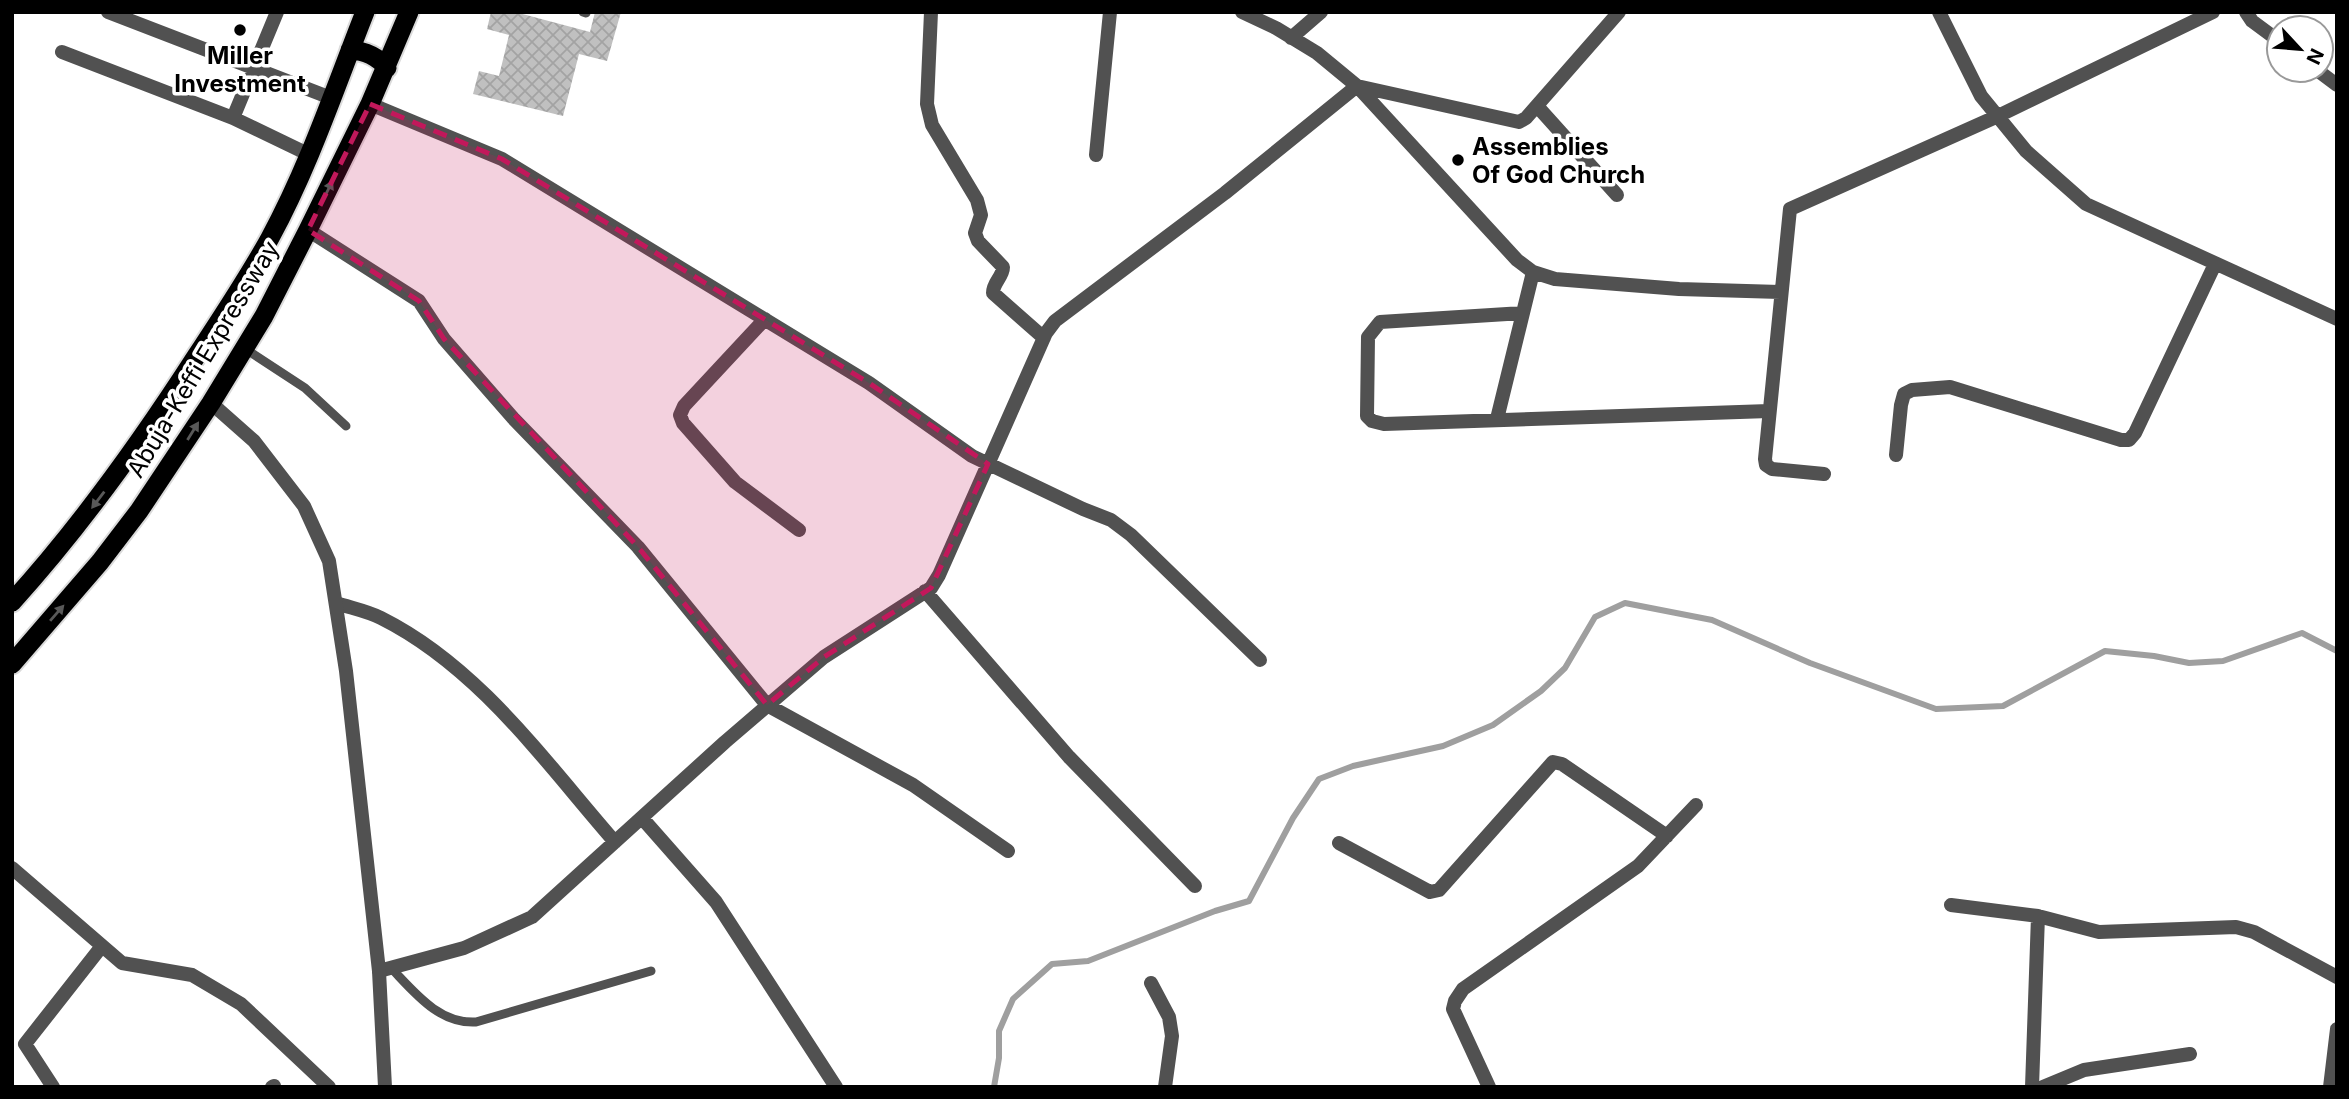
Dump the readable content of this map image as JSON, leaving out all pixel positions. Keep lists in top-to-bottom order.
{
  "streets": {
    "highway": ["Abuja-Keffi Expressway"]
  },
  "places": ["Miller Investment", "Assemblies Of God Church"],
  "north": "bottom right"
}
